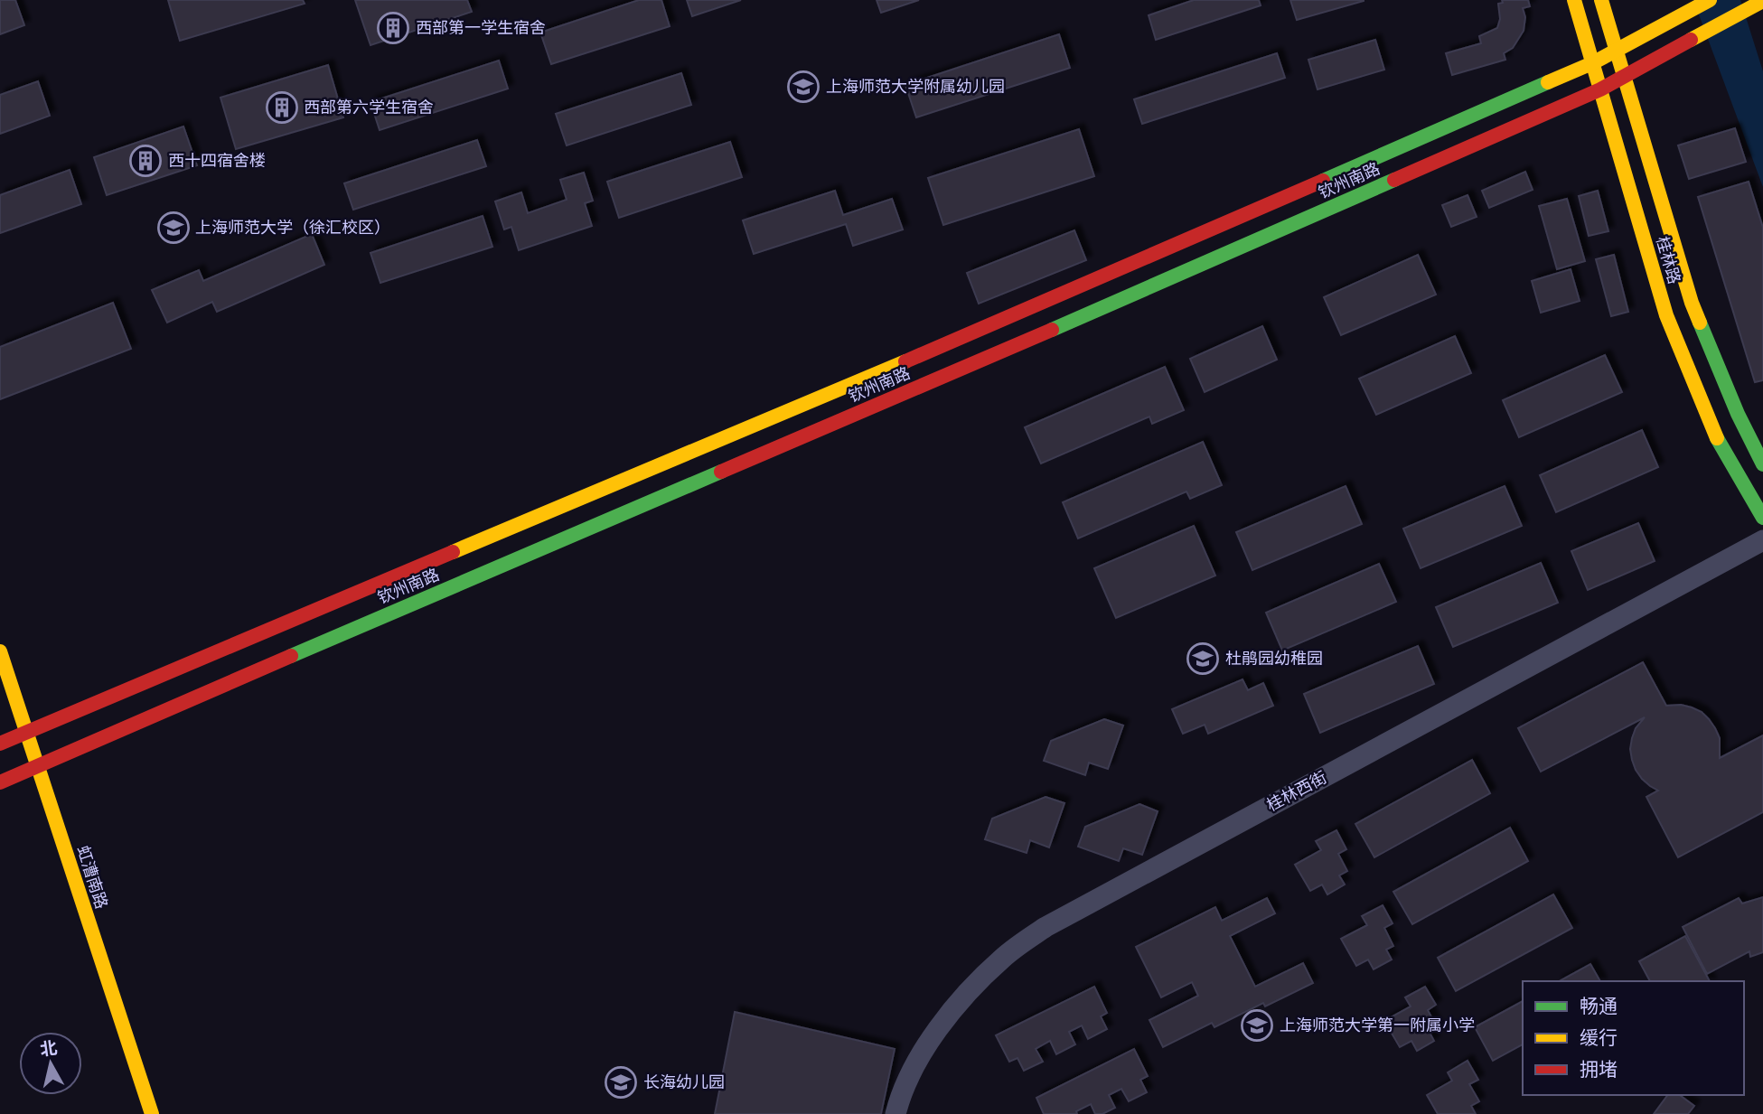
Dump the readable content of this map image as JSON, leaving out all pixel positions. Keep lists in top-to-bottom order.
{
  "streets": {
    "street": [
      "钦州南路",
      "桂林路",
      "桂林西街",
      "虹漕南路"
    ]
  },
  "crossings": [
    ["钦州南路", "桂林路"],
    ["钦州南路", "虹漕南路"]
  ],
  "places": {
    "building": ["西部第一学生宿舍", "西部第六学生宿舍", "西十四宿舍楼"],
    "school or university": [
      "上海师范大学附属幼儿园",
      "上海师范大学（徐汇校区）",
      "杜鹃园幼稚园",
      "上海师范大学第一附属小学",
      "长海幼儿园"
    ]
  },
  "legend": ["畅通", "缓行", "拥堵"],
  "north": "top"
}
